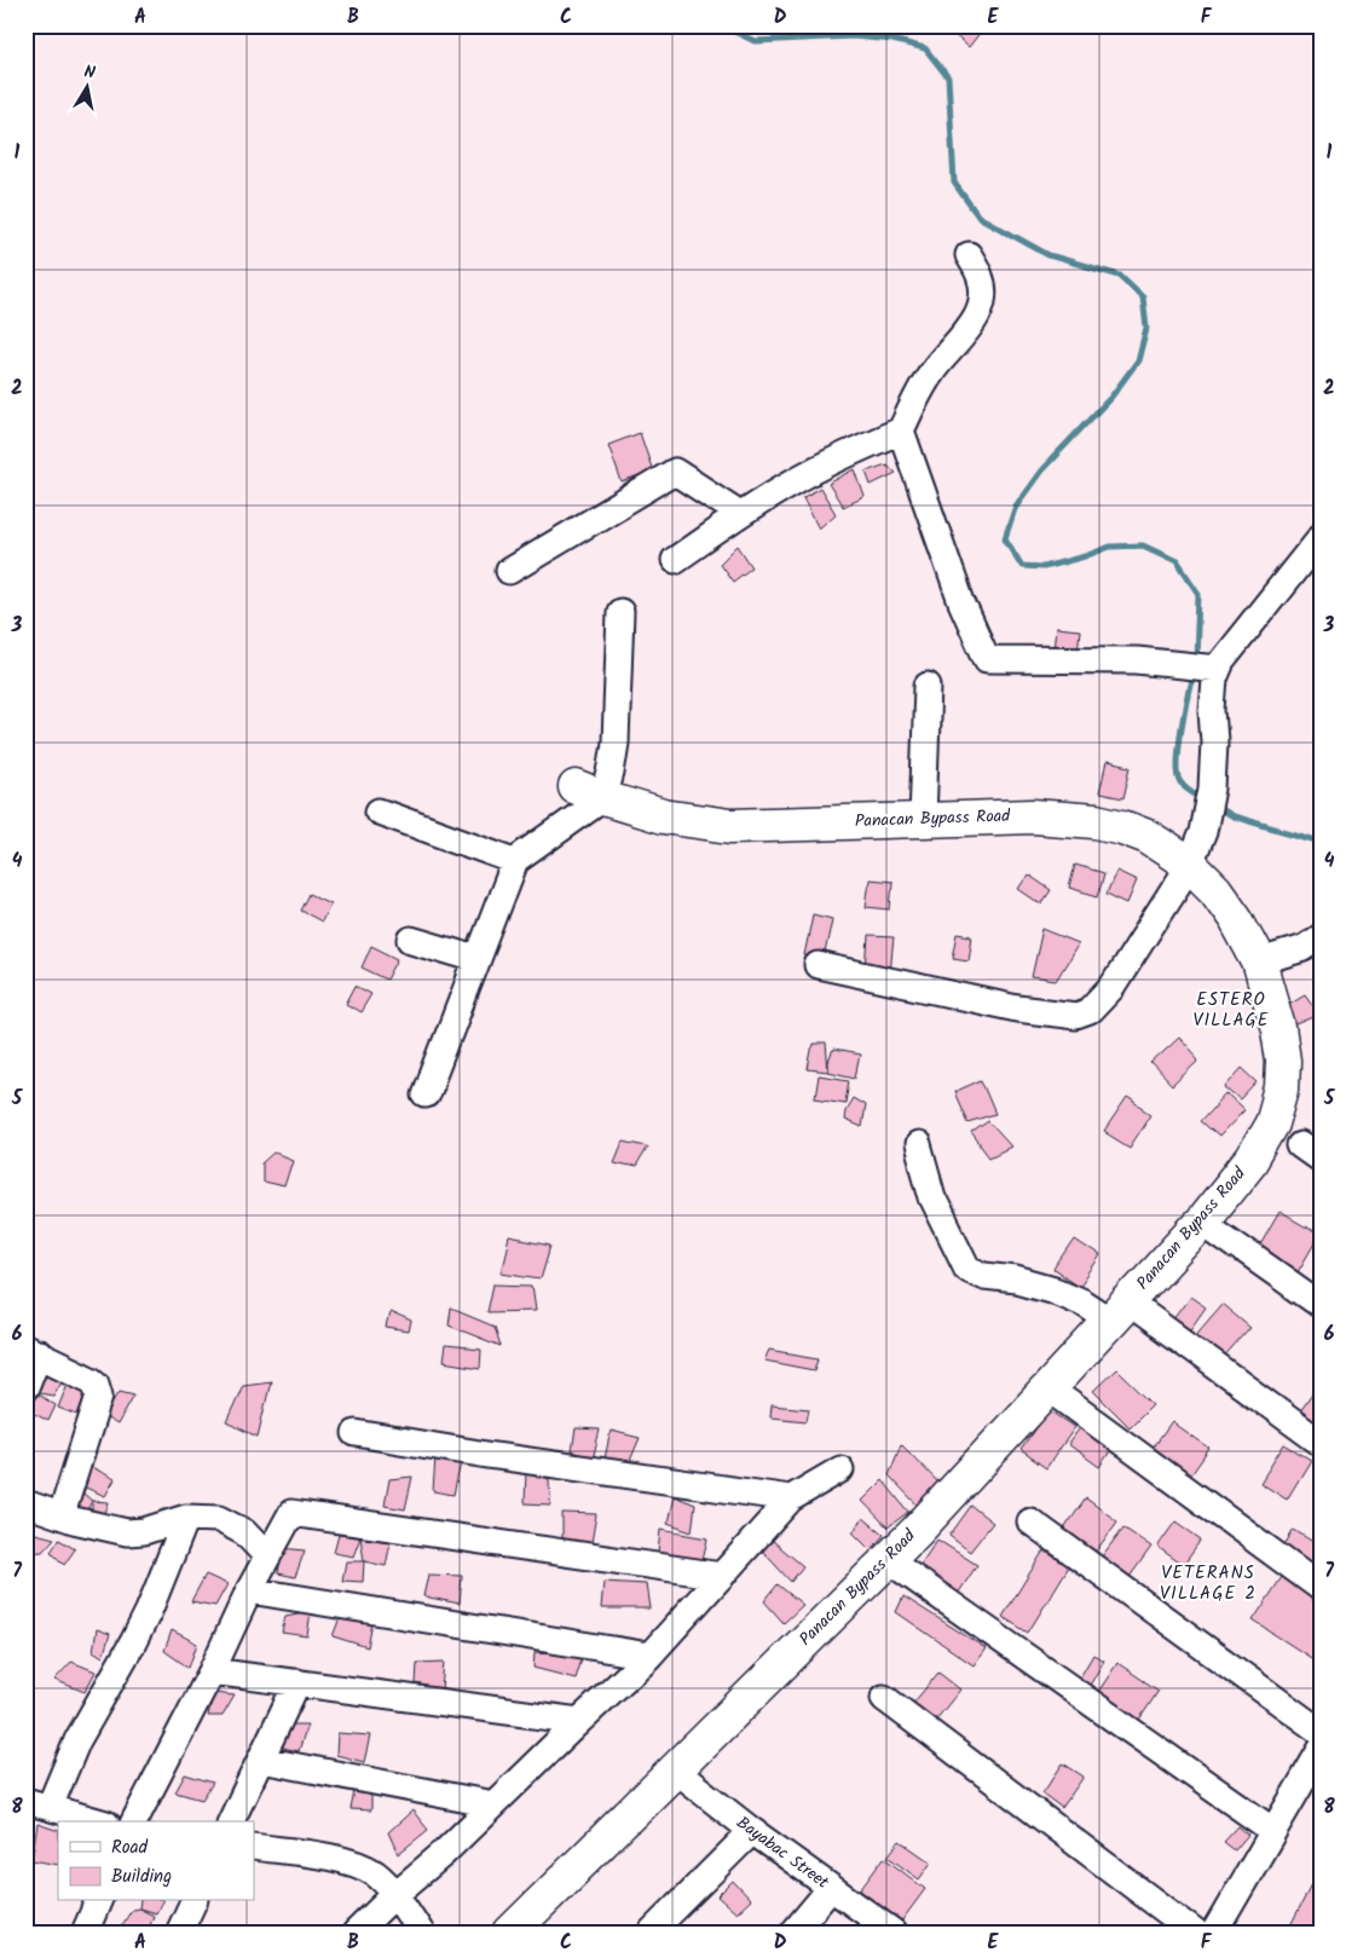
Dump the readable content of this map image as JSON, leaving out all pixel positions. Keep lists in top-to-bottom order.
{
  "streets": {
    "main road": ["Panacan Bypass Road"],
    "street": ["Bayabac Street"]
  },
  "crossings": [
    ["Panacan Bypass Road", "Bayabac Street"]
  ],
  "districts": ["ESTERO VILLAGE", "VETERANS VILLAGE 2"],
  "legend": ["Road", "Building"],
  "north": "top",
  "grid": {
    "columns": [
      "A",
      "B",
      "C",
      "D",
      "E",
      "F"
    ],
    "rows": [
      "1",
      "2",
      "3",
      "4",
      "5",
      "6",
      "7",
      "8"
    ]
  }
}
